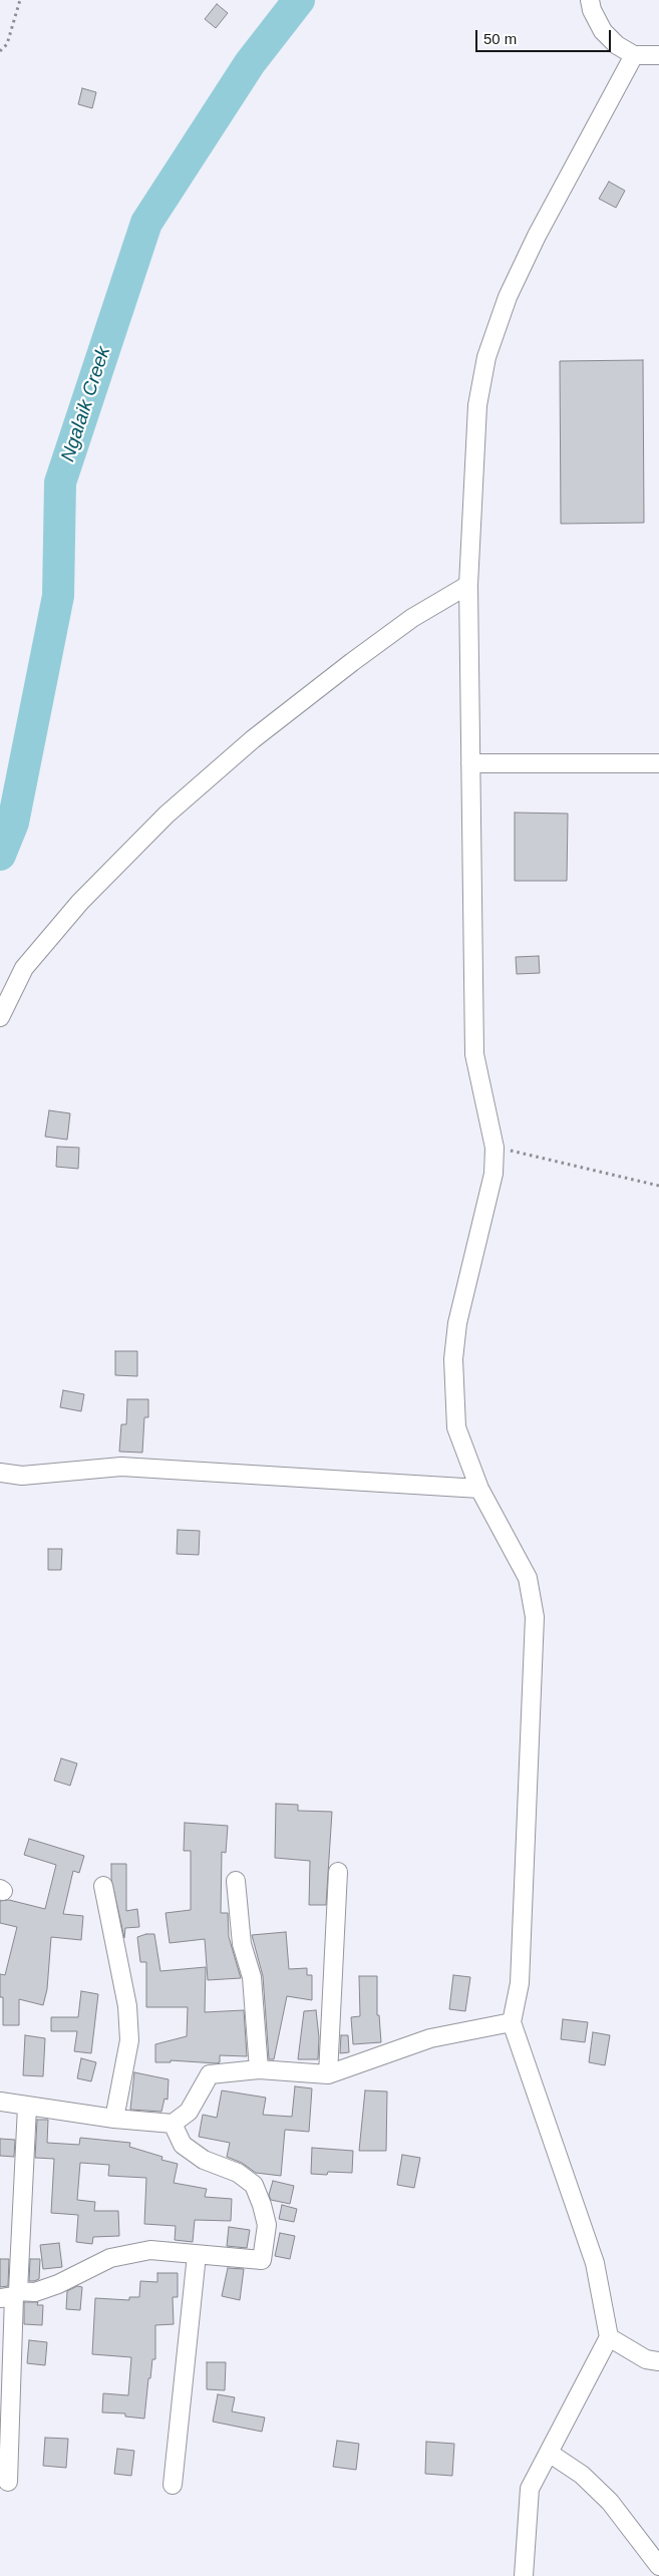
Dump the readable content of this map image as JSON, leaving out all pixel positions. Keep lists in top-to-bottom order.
{
  "water": ["Ngalaik Creek"],
  "scale_bar": "50 m"
}
